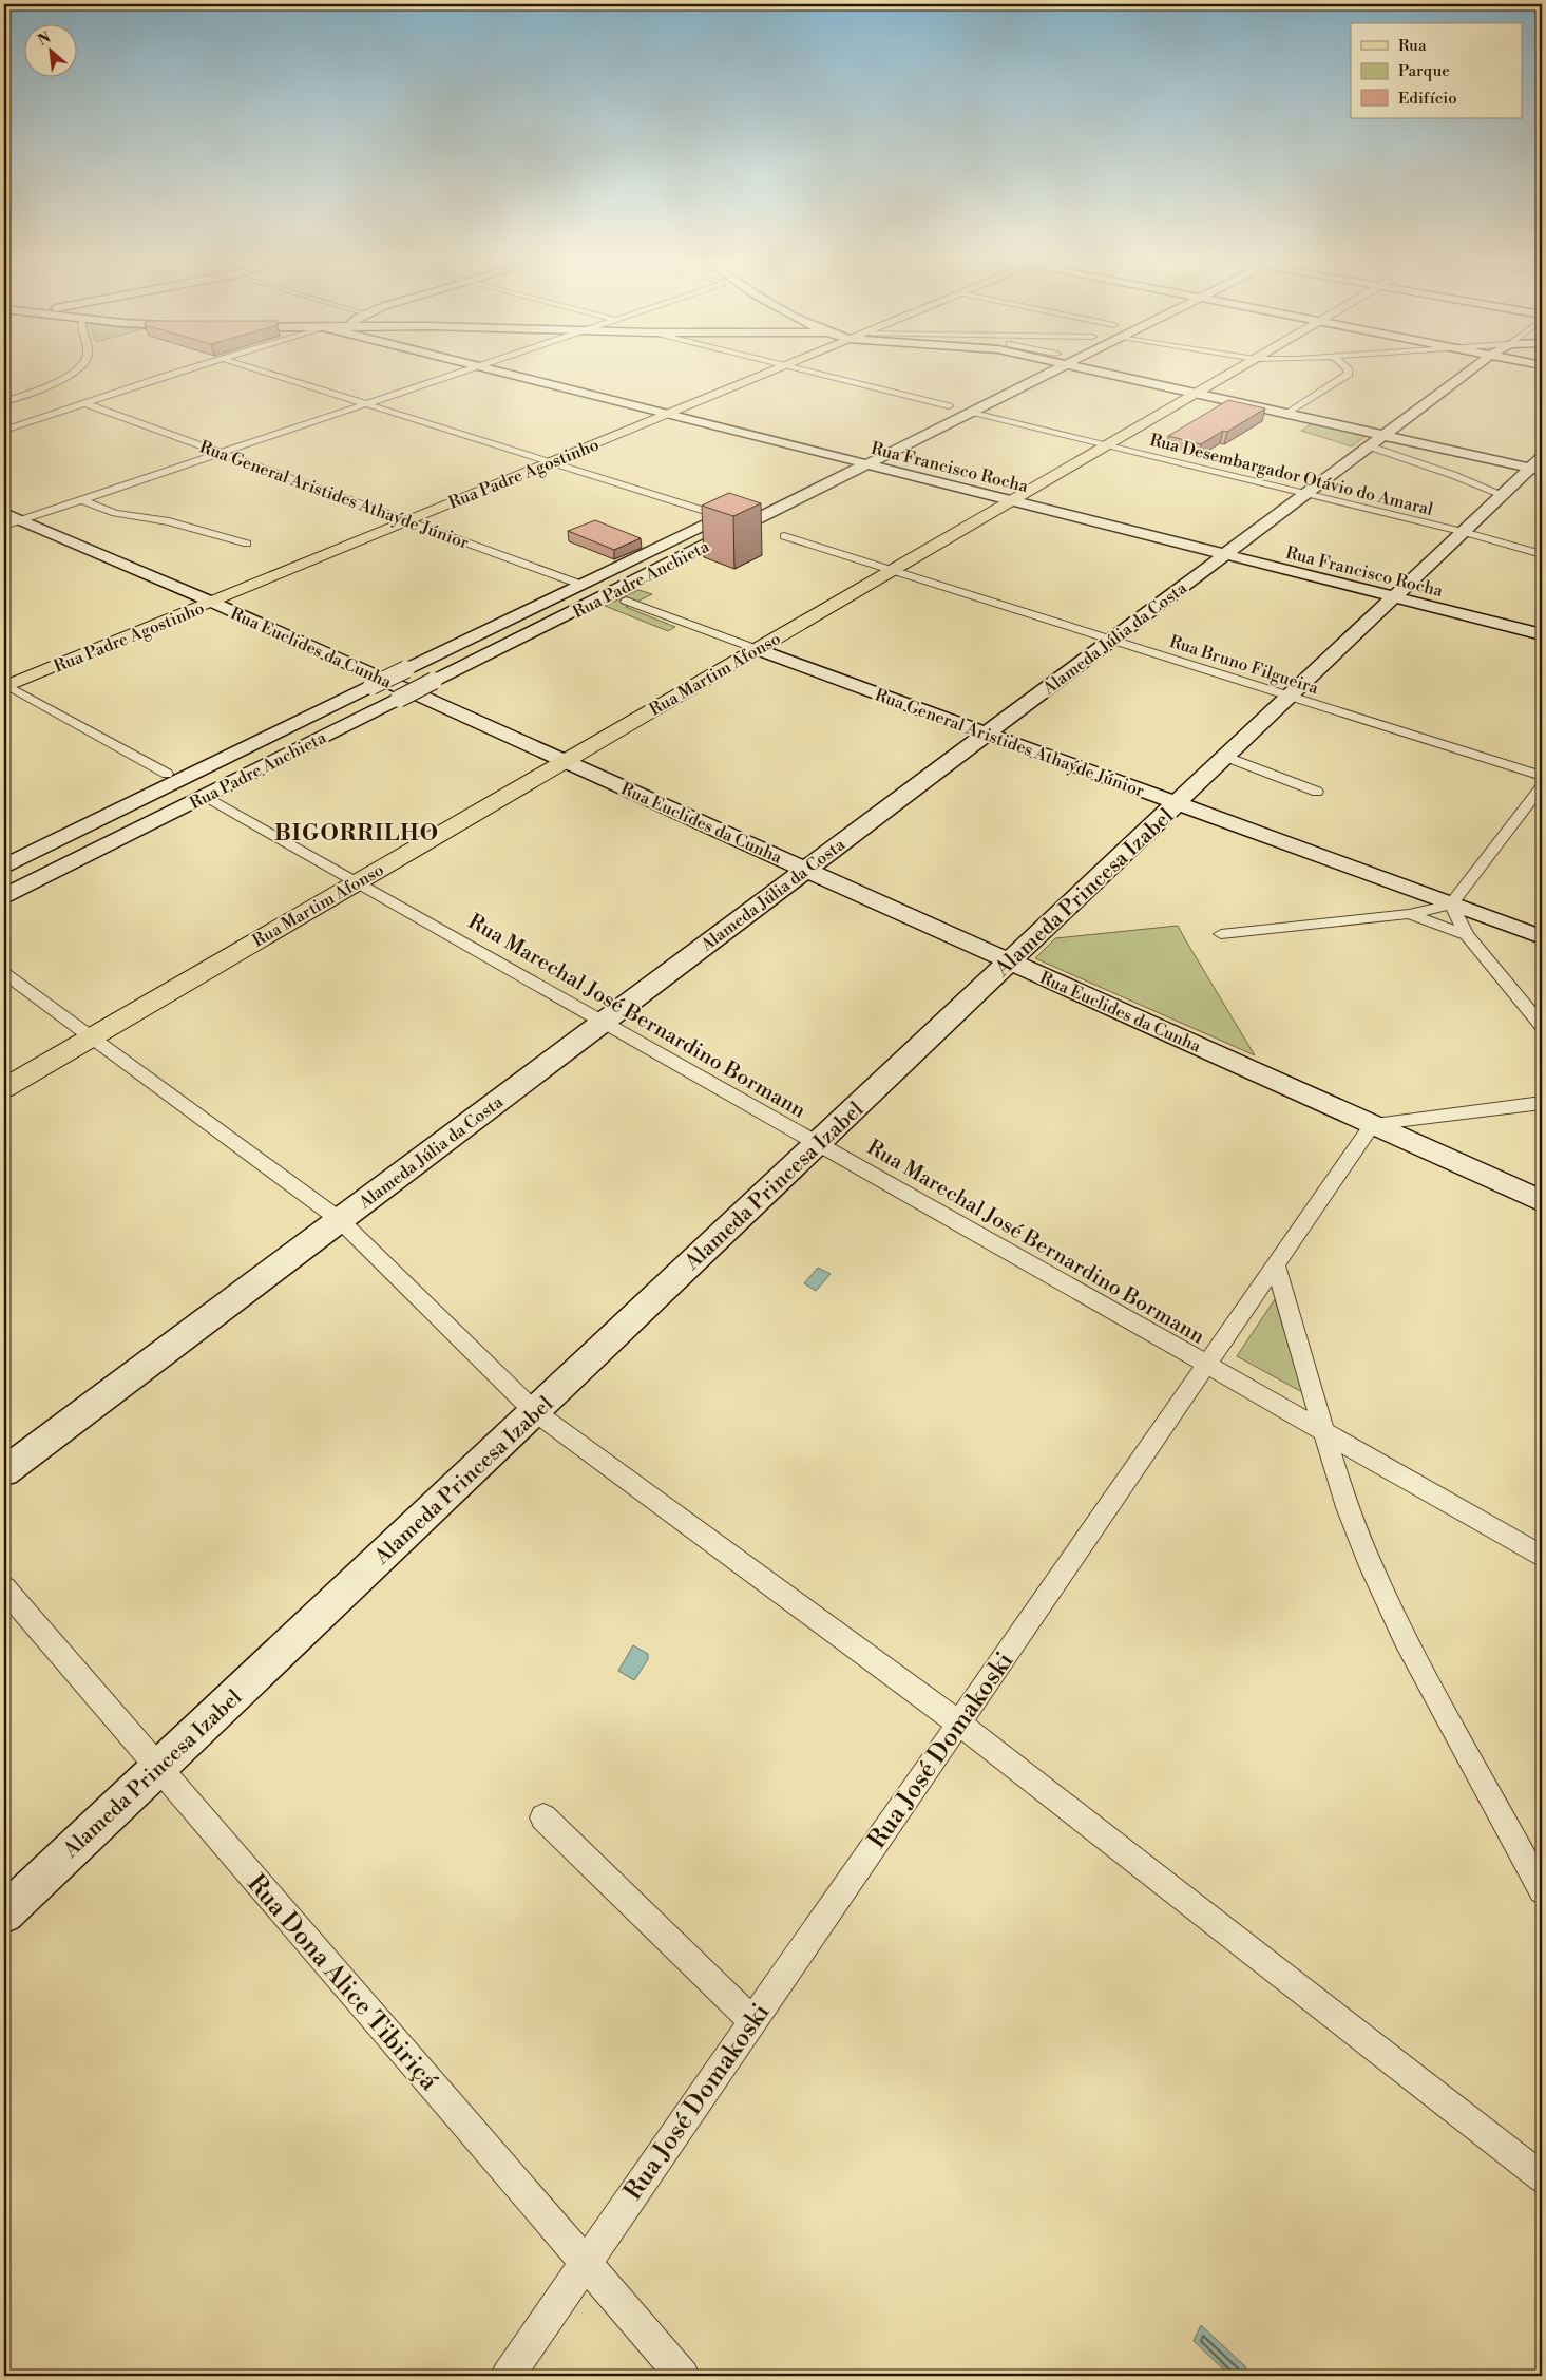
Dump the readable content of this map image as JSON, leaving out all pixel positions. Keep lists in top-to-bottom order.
{
  "streets": {
    "main road": ["Rua Padre Agostinho", "Rua Martim Afonso"],
    "street": [
      "Rua Francisco Rocha",
      "Rua Desembargador Otávio do Amaral",
      "Rua General Aristides Athaýde Júnior",
      "Rua Padre Anchieta",
      "Alameda Júlia da Costa",
      "Rua Euclides da Cunha",
      "Rua Bruno Filgueira",
      "Alameda Princesa Izabel",
      "Rua Marechal José Bernardino Bormann",
      "Rua José Domakoski",
      "Rua Dona Alice Tibiriçá"
    ]
  },
  "crossings": [
    ["Rua Francisco Rocha", "Rua Padre Agostinho"],
    ["Rua Francisco Rocha", "Rua Padre Anchieta"],
    ["Rua Francisco Rocha", "Alameda Júlia da Costa"],
    ["Rua Francisco Rocha", "Rua Martim Afonso"],
    ["Rua Francisco Rocha", "Alameda Princesa Izabel"],
    ["Rua Padre Agostinho", "Rua General Aristides Athaýde Júnior"],
    ["Rua Padre Agostinho", "Rua Euclides da Cunha"],
    ["Rua Desembargador Otávio do Amaral", "Rua Padre Anchieta"],
    ["Rua Desembargador Otávio do Amaral", "Alameda Júlia da Costa"],
    ["Rua Desembargador Otávio do Amaral", "Rua Martim Afonso"],
    ["Rua Desembargador Otávio do Amaral", "Alameda Princesa Izabel"],
    ["Rua General Aristides Athaýde Júnior", "Rua Padre Anchieta"],
    ["Rua General Aristides Athaýde Júnior", "Alameda Júlia da Costa"],
    ["Rua General Aristides Athaýde Júnior", "Rua Martim Afonso"],
    ["Rua General Aristides Athaýde Júnior", "Alameda Princesa Izabel"],
    ["Rua Padre Anchieta", "Rua Marechal José Bernardino Bormann"],
    ["Alameda Júlia da Costa", "Rua Euclides da Cunha"],
    ["Alameda Júlia da Costa", "Rua Bruno Filgueira"],
    ["Alameda Júlia da Costa", "Rua Marechal José Bernardino Bormann"],
    ["Rua Euclides da Cunha", "Rua Martim Afonso"],
    ["Rua Euclides da Cunha", "Alameda Princesa Izabel"],
    ["Rua Euclides da Cunha", "Rua José Domakoski"],
    ["Rua Bruno Filgueira", "Rua Martim Afonso"],
    ["Rua Bruno Filgueira", "Alameda Princesa Izabel"],
    ["Rua Martim Afonso", "Rua Marechal José Bernardino Bormann"],
    ["Alameda Princesa Izabel", "Rua Marechal José Bernardino Bormann"],
    ["Alameda Princesa Izabel", "Rua Dona Alice Tibiriçá"],
    ["Rua Marechal José Bernardino Bormann", "Rua José Domakoski"],
    ["Rua José Domakoski", "Rua Dona Alice Tibiriçá"]
  ],
  "districts": ["BIGORRILHO"],
  "legend": ["Rua", "Parque", "Edifício"],
  "north": "top left"
}
